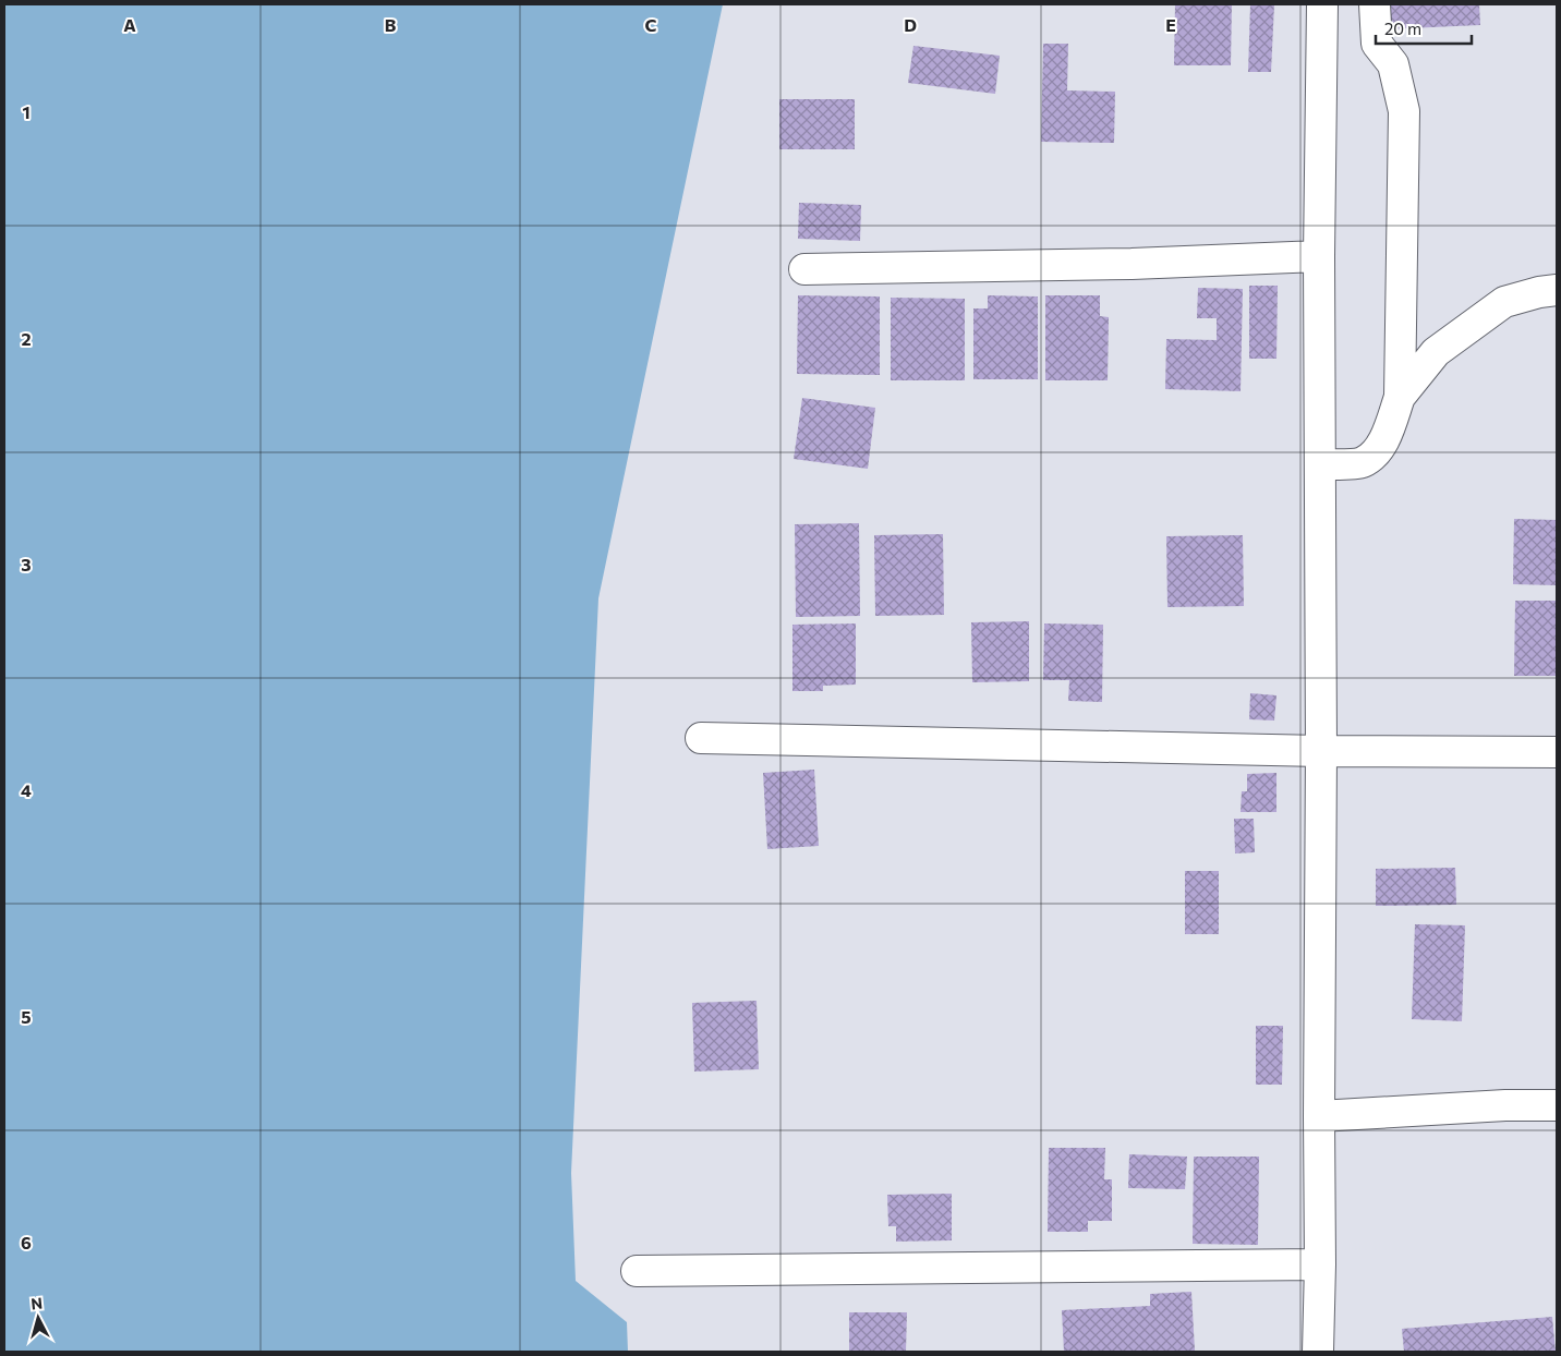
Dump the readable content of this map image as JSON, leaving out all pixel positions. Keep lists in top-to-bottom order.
{
  "scale_bar": "20 m",
  "north": "top",
  "grid": {
    "columns": [
      "A",
      "B",
      "C",
      "D",
      "E"
    ],
    "rows": [
      "1",
      "2",
      "3",
      "4",
      "5",
      "6"
    ]
  }
}
